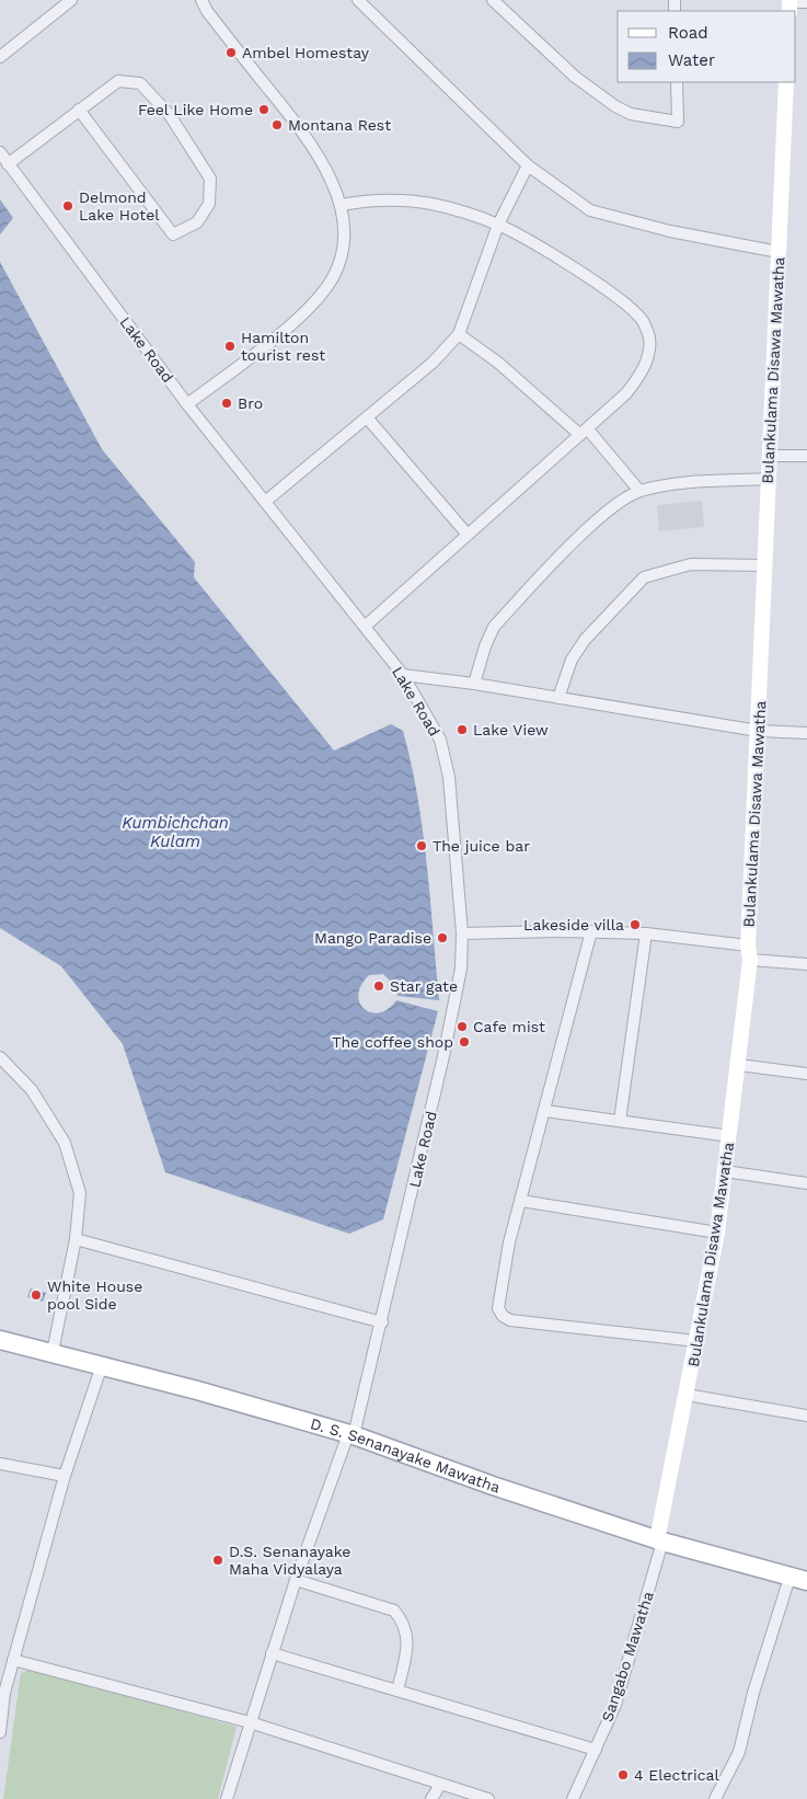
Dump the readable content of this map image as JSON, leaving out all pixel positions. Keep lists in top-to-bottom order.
{
  "streets": {
    "main road": ["Bulankulama Disawa Mawatha", "D. S. Senanayake Mawatha"],
    "street": ["Lake Road", "Sangabo Mawatha"]
  },
  "crossings": [
    ["Lake Road", "D. S. Senanayake Mawatha"],
    ["Bulankulama Disawa Mawatha", "D. S. Senanayake Mawatha"],
    ["Bulankulama Disawa Mawatha", "Sangabo Mawatha"],
    ["D. S. Senanayake Mawatha", "Sangabo Mawatha"]
  ],
  "water": ["Kumbichchan Kulam"],
  "places": [
    "Ambel Homestay",
    "Feel Like Home",
    "Montana Rest",
    "Delmond Lake Hotel",
    "Hamilton tourist rest",
    "Bro",
    "Lake View",
    "The juice bar",
    "Lakeside villa",
    "Mango Paradise",
    "Star gate",
    "Cafe mist",
    "The coffee shop",
    "White House pool Side",
    "D.S. Senanayake Maha Vidyalaya",
    "4 Electrical"
  ],
  "legend": ["Road", "Water"]
}
